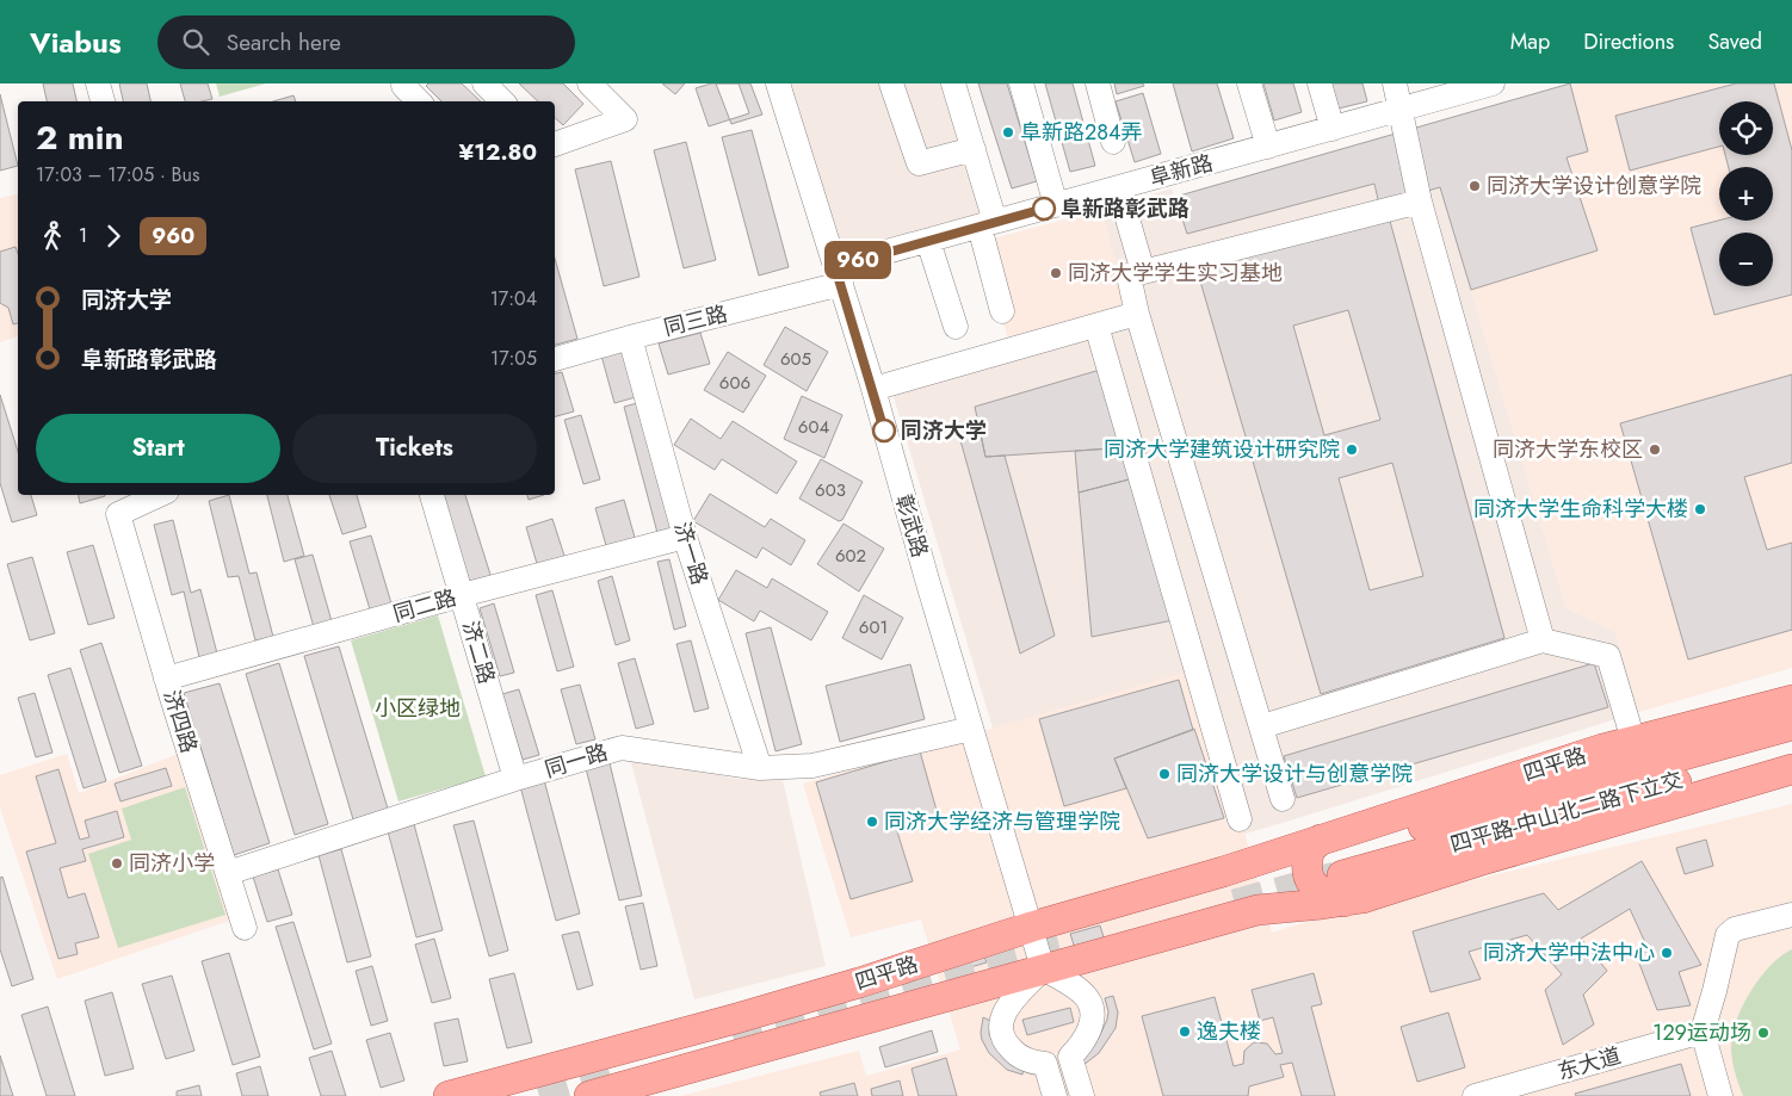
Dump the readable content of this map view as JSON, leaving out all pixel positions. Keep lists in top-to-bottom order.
{
  "streets": {
    "main road": ["四平路", "四平路-中山北二路下立交"],
    "street": [
      "阜新路",
      "同三路",
      "彰武路",
      "济一路",
      "同二路",
      "济二路",
      "济四路",
      "同一路",
      "东大道"
    ]
  },
  "crossings": [
    ["阜新路", "同三路"],
    ["阜新路", "彰武路"],
    ["同三路", "彰武路"],
    ["同三路", "济一路"],
    ["彰武路", "同一路"],
    ["彰武路", "四平路"],
    ["济一路", "同二路"],
    ["济一路", "同一路"],
    ["同二路", "济二路"],
    ["同二路", "济四路"],
    ["济二路", "同一路"],
    ["济四路", "同一路"],
    ["四平路", "四平路-中山北二路下立交"]
  ],
  "parks": ["小区绿地"],
  "places": [
    "阜新路284弄",
    "同济大学设计创意学院",
    "阜新路彰武路",
    "同济大学学生实习基地",
    "同济大学",
    "同济大学建筑设计研究院",
    "同济大学东校区",
    "同济大学生命科学大楼",
    "同济大学设计与创意学院",
    "同济大学经济与管理学院",
    "同济小学",
    "同济大学中法中心",
    "逸夫楼",
    "129运动场"
  ],
  "lines": ["bus line 960"],
  "house_numbers": [
    "605",
    "606",
    "604",
    "603",
    "602",
    "601"
  ],
  "page": {
    "header": "Viabus",
    "search": "Search here",
    "nav": ["Map", "Directions", "Saved"],
    "on_map": "960",
    "map_buttons": ["+", "−"],
    "heading": ["2 min", "17:03 – 17:05 · Bus", "¥12.80"],
    "legs": ["1", "960"],
    "list": [
      {
        "name": "同济大学",
        "value": "17:04"
      },
      {
        "name": "阜新路彰武路",
        "value": "17:05"
      }
    ],
    "buttons": ["Start", "Tickets"]
  }
}
